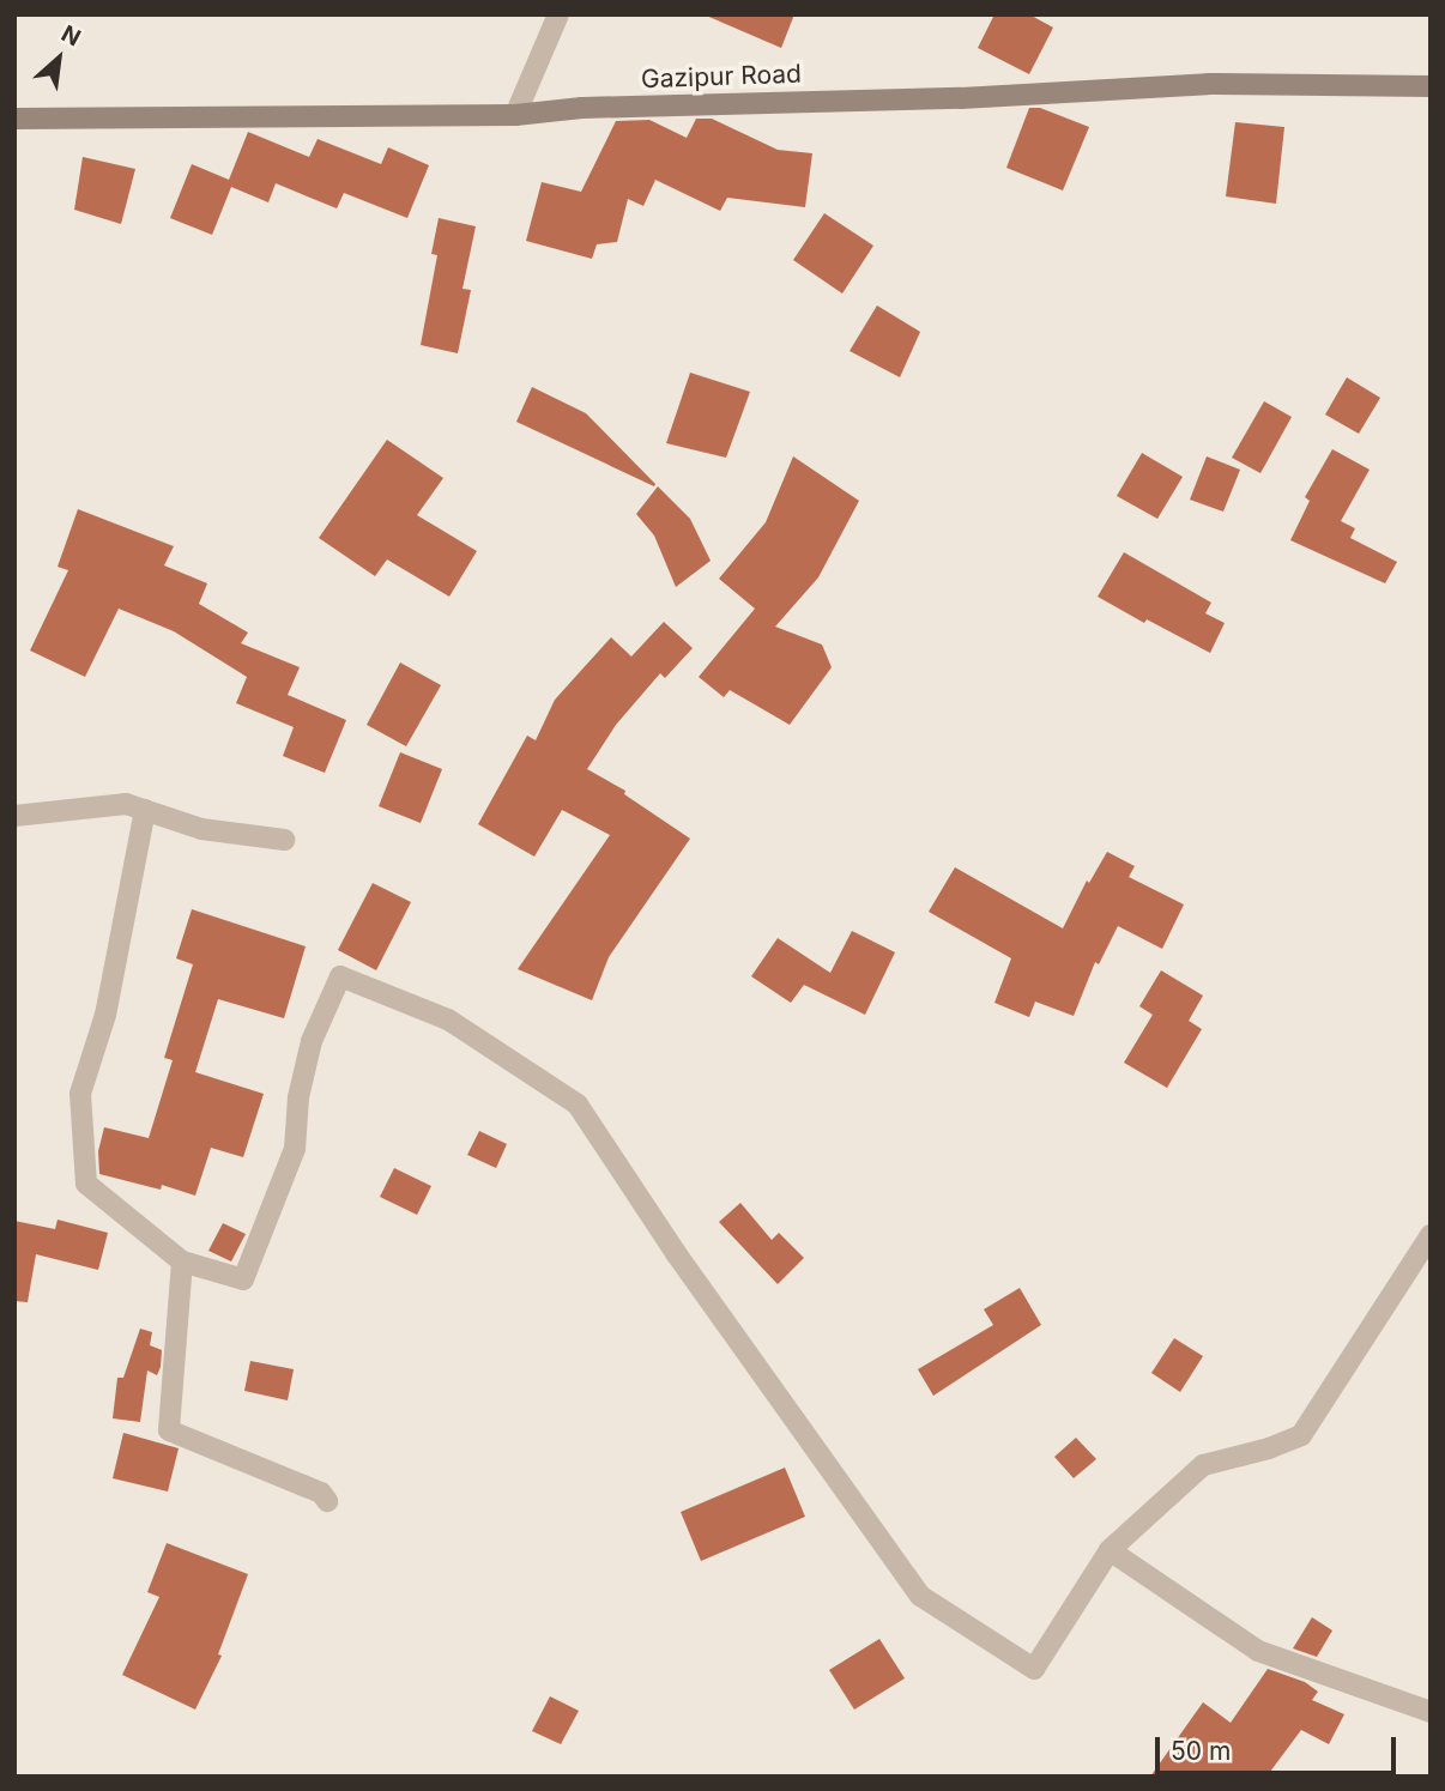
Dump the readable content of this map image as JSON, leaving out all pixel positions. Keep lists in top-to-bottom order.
{
  "streets": {
    "street": ["Gazipur Road"]
  },
  "scale_bar": "50 m",
  "north": "top right"
}
